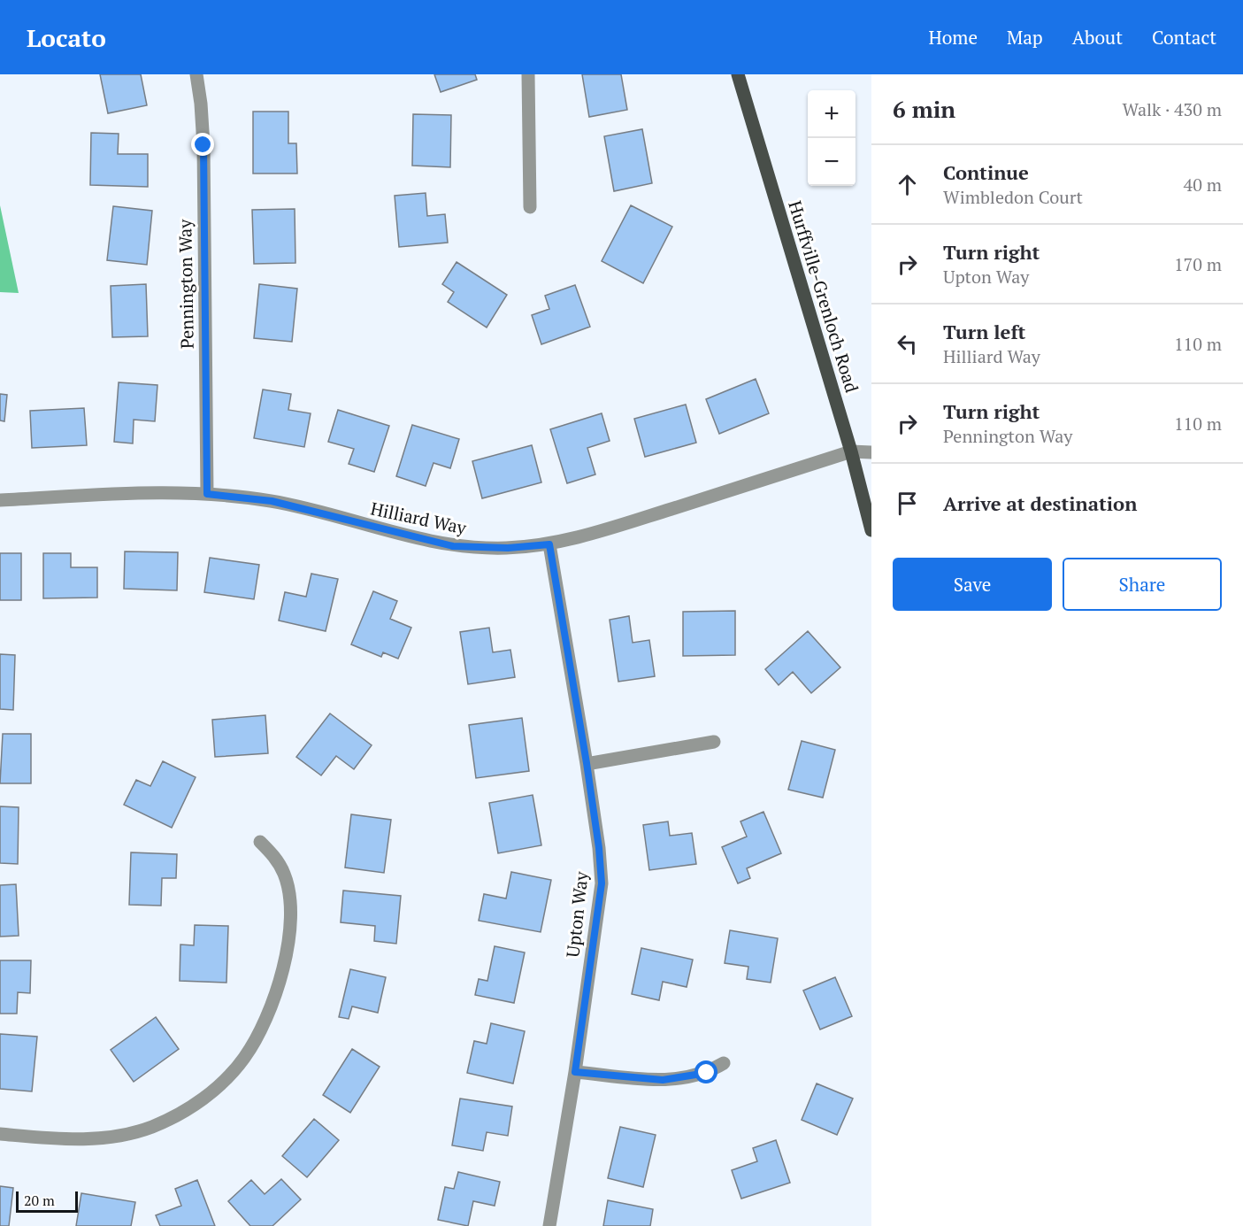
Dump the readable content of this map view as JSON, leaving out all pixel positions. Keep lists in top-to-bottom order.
{
  "streets": {
    "main road": ["Hurffville-Grenloch Road"],
    "street": ["Pennington Way", "Hilliard Way", "Upton Way"]
  },
  "crossings": [
    ["Pennington Way", "Hilliard Way"],
    ["Hurffville-Grenloch Road", "Hilliard Way"],
    ["Hilliard Way", "Upton Way"]
  ],
  "scale_bar": "20 m",
  "page": {
    "header": "Locato",
    "nav": [
      "Home",
      "Map",
      "About",
      "Contact"
    ],
    "heading": ["6 min", "Walk · 430 m"],
    "map_buttons": ["+", "−"],
    "list": [
      ["Continue", "Wimbledon Court", "40 m"],
      ["Turn right", "Upton Way", "170 m"],
      ["Turn left", "Hilliard Way", "110 m"],
      ["Turn right", "Pennington Way", "110 m"],
      "Arrive at destination"
    ],
    "buttons": ["Save", "Share"],
    "scale": "20 m"
  }
}
